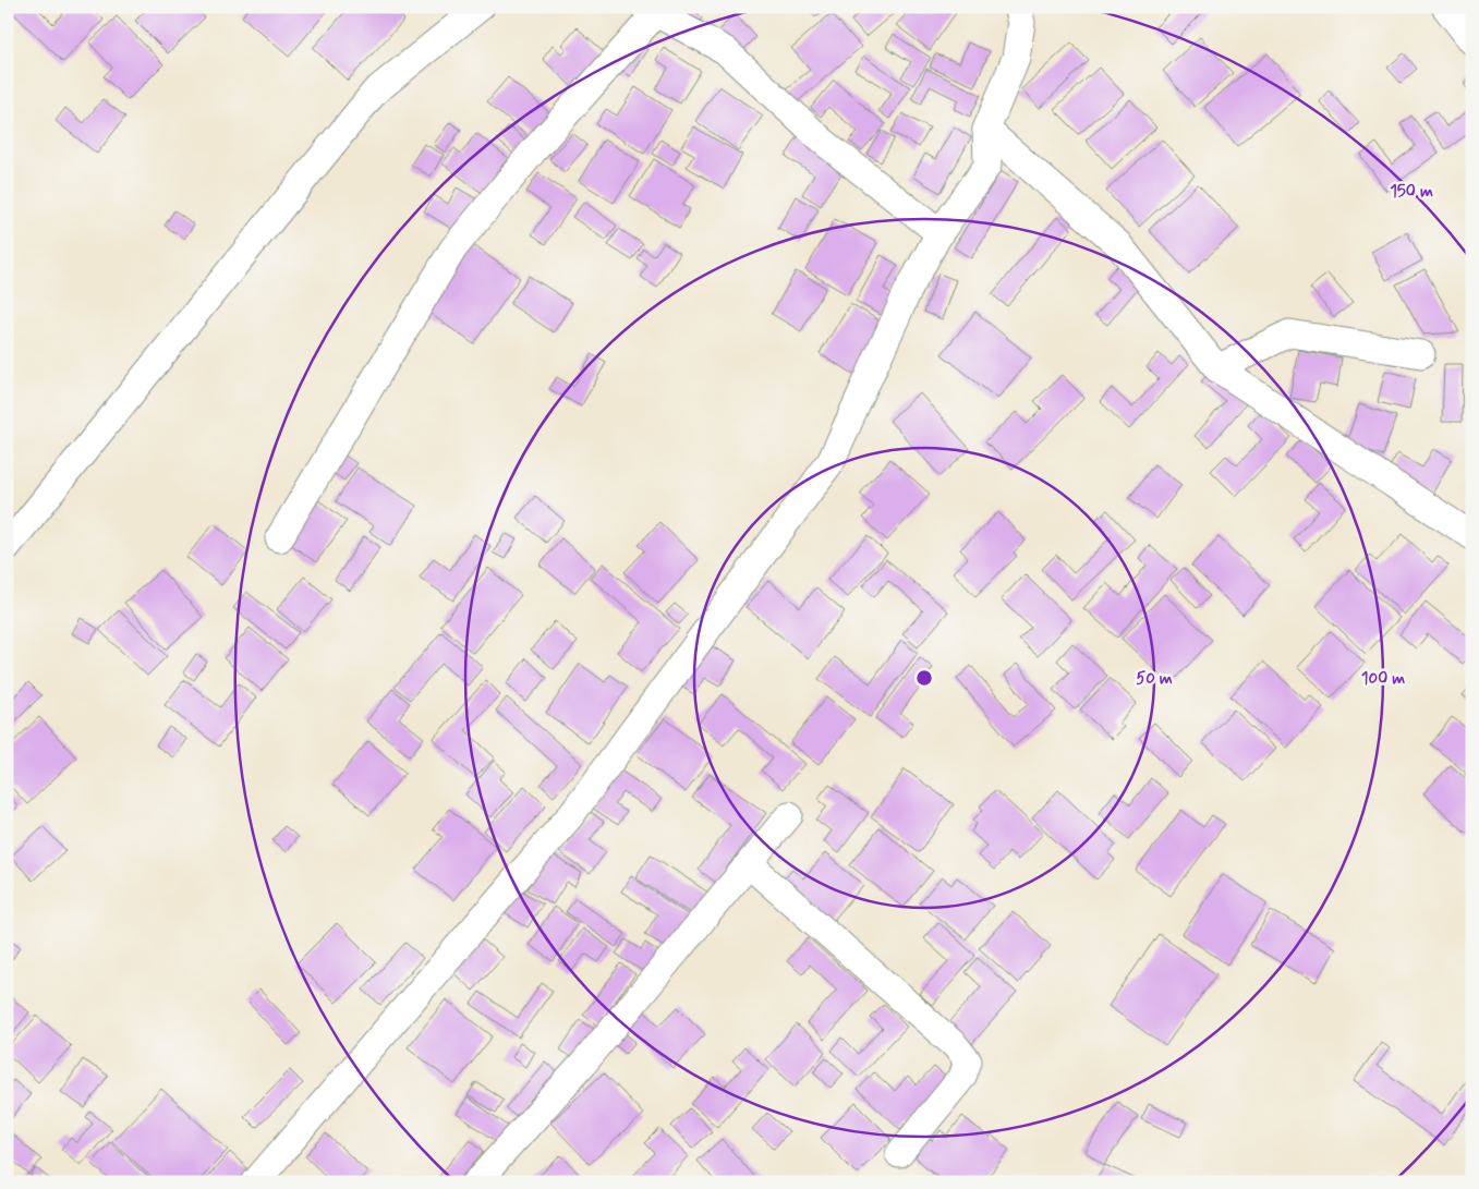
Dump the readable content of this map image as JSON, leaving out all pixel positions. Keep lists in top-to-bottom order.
{
  "rings": ["150 m", "50 m", "100 m"]
}
